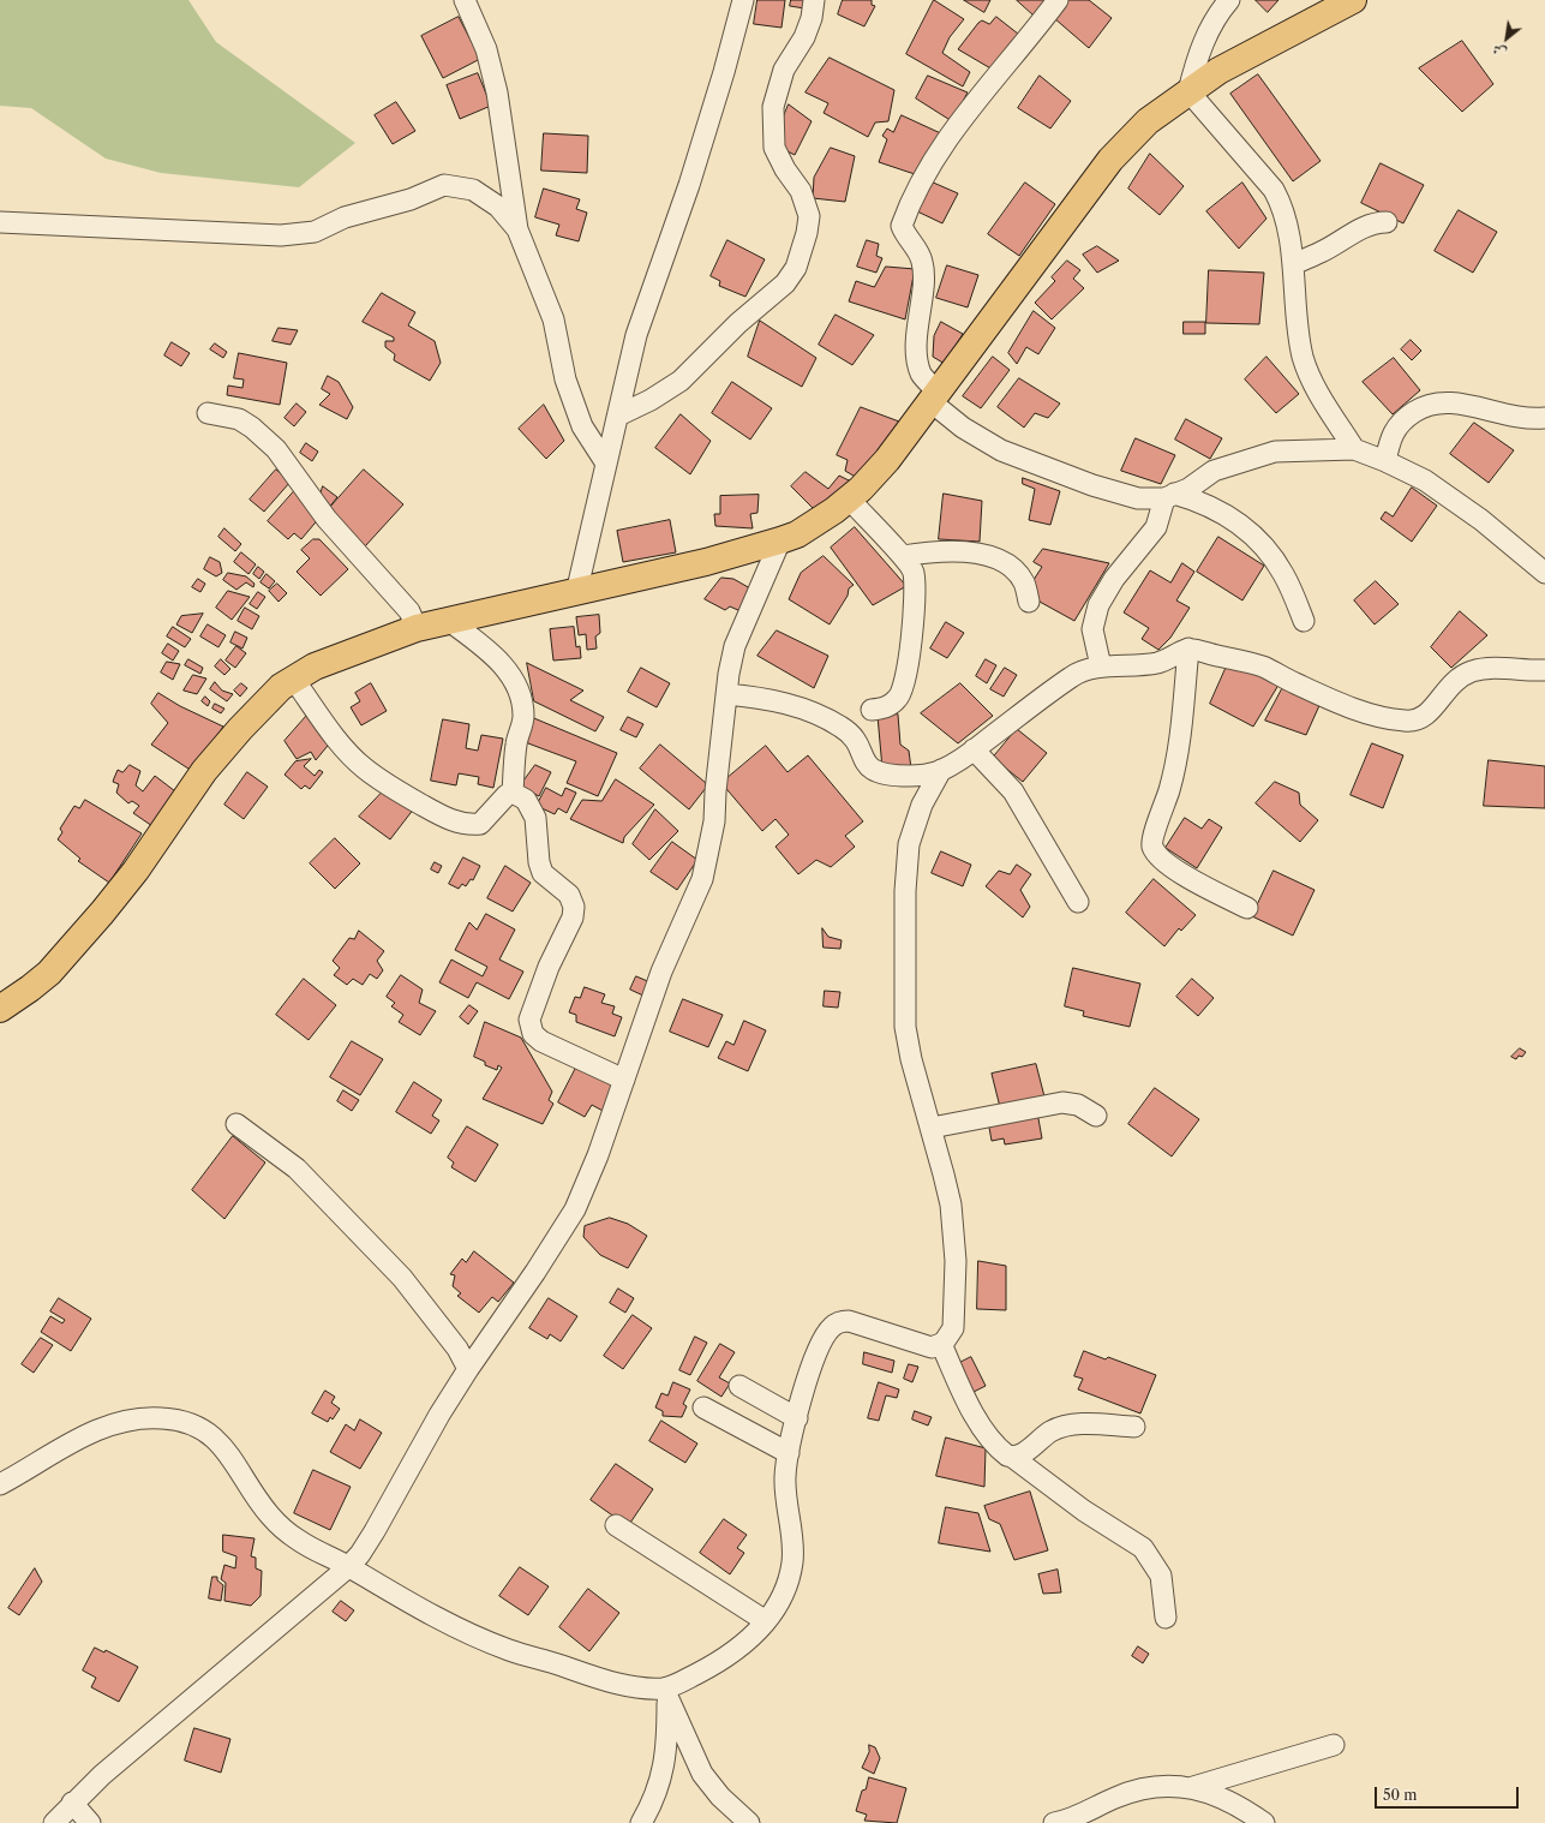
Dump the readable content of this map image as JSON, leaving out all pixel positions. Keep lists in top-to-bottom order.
{
  "scale_bar": "50 m",
  "north": "bottom left"
}
